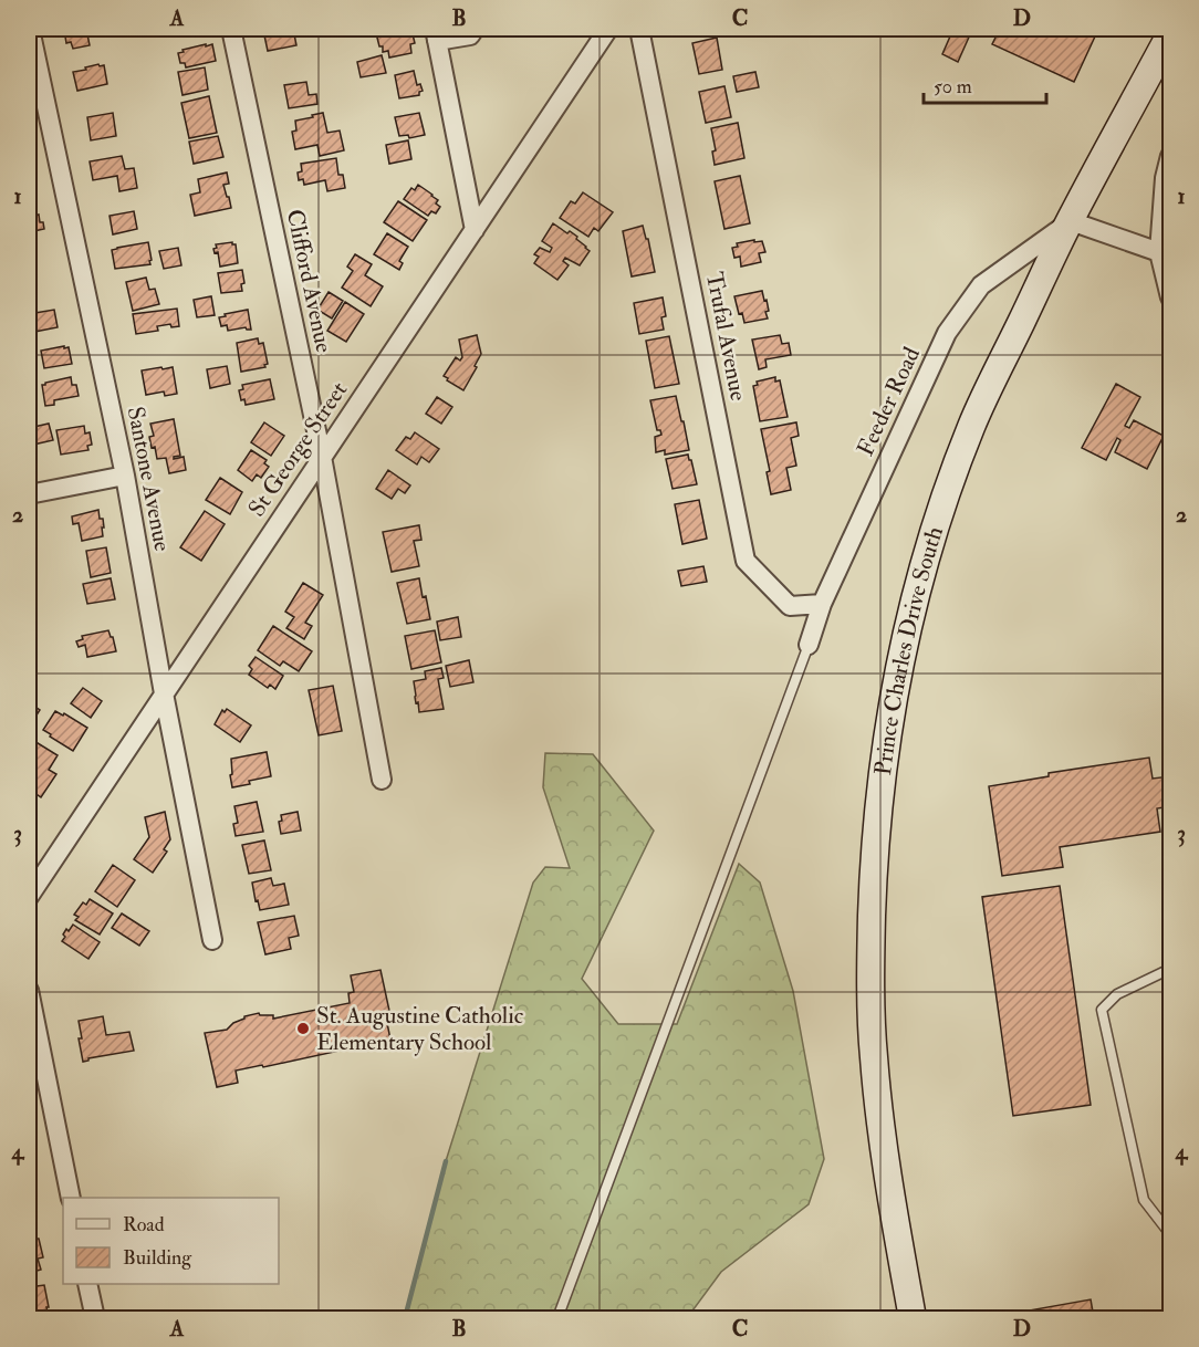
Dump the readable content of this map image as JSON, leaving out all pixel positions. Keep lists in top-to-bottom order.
{
  "streets": {
    "main road": ["Prince Charles Drive South"],
    "street": [
      "Clifford Avenue",
      "Trufal Avenue",
      "Feeder Road",
      "St George Street",
      "Santone Avenue"
    ]
  },
  "crossings": [
    ["Clifford Avenue", "St George Street"],
    ["Trufal Avenue", "Feeder Road"],
    ["Feeder Road", "Prince Charles Drive South"],
    ["St George Street", "Santone Avenue"]
  ],
  "places": ["St. Augustine Catholic Elementary School"],
  "legend": ["Road", "Building"],
  "scale_bar": "50 m",
  "grid": {
    "columns": [
      "A",
      "B",
      "C",
      "D"
    ],
    "rows": [
      "1",
      "2",
      "3",
      "4"
    ]
  }
}
